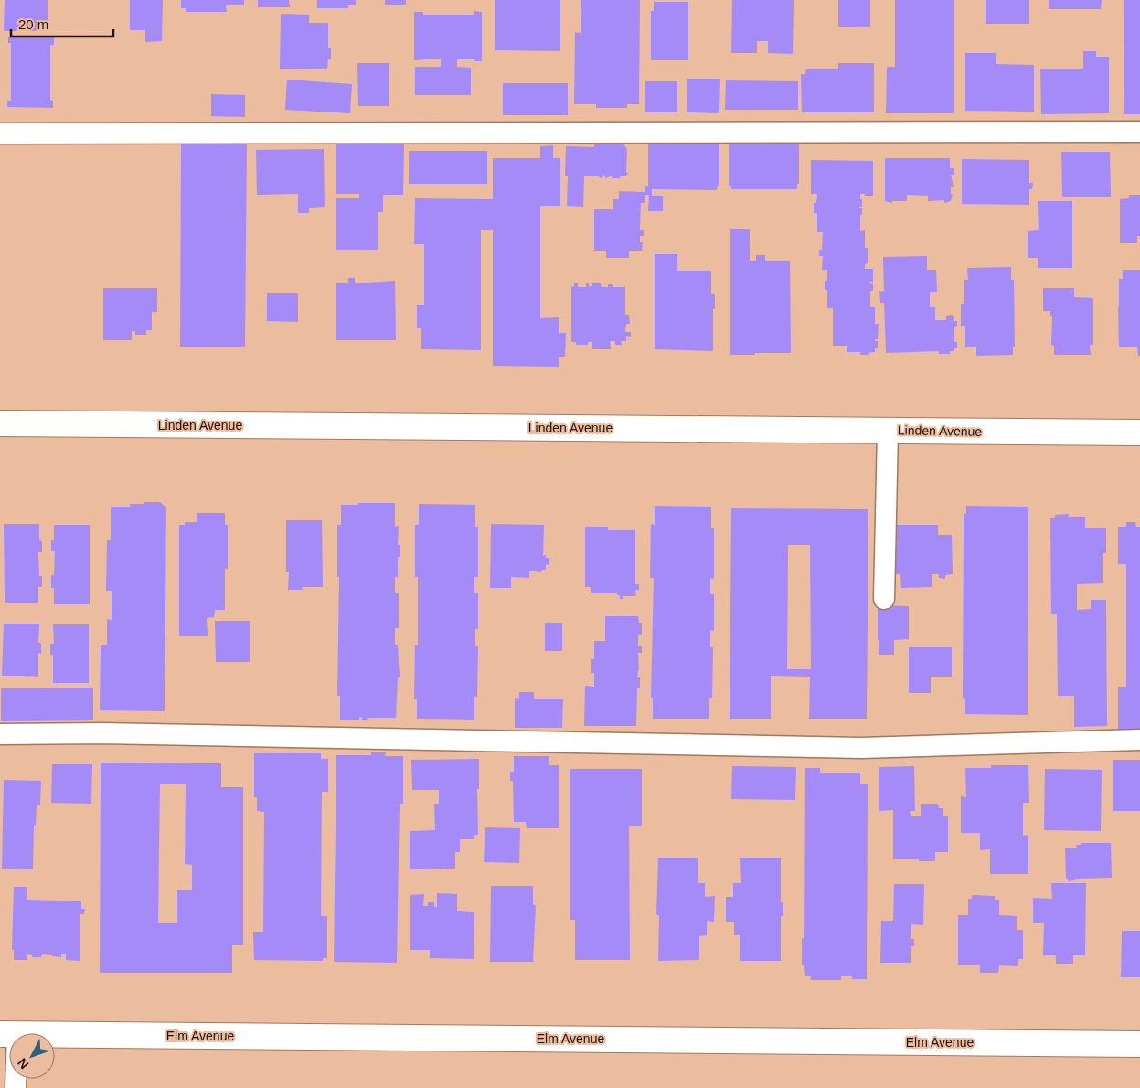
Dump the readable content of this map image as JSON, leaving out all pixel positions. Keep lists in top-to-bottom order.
{
  "streets": {
    "street": ["Linden Avenue", "Elm Avenue"]
  },
  "scale_bar": "20 m",
  "north": "bottom left"
}
